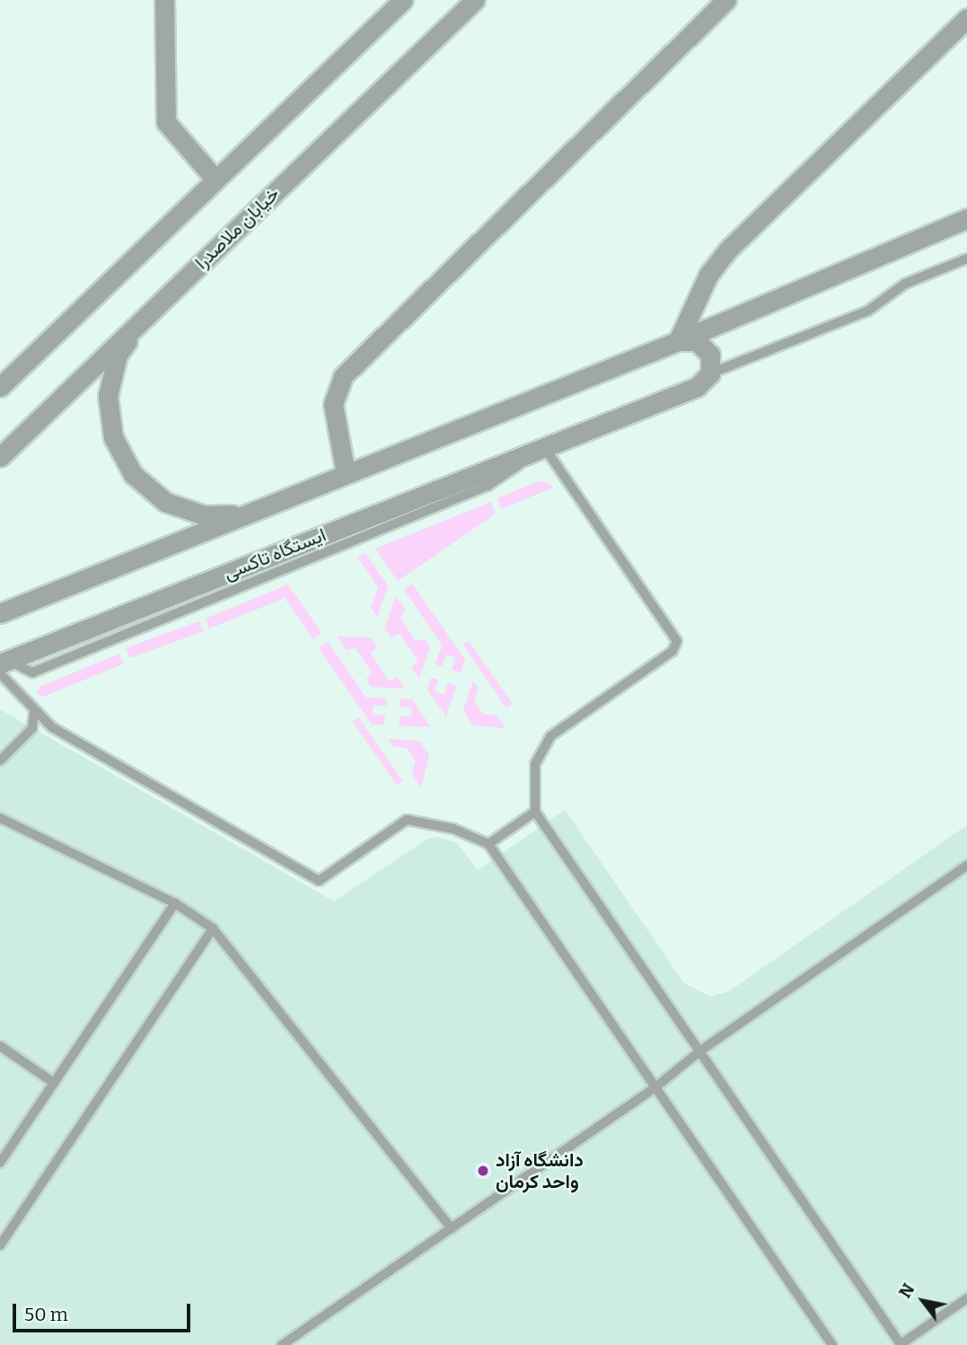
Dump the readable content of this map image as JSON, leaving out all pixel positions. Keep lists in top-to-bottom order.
{
  "streets": {
    "street": ["خیابان ملاصدرا"]
  },
  "places": ["دانشگاه آزاد واحد کرمان"],
  "scale_bar": "50 m",
  "north": "top left"
}
